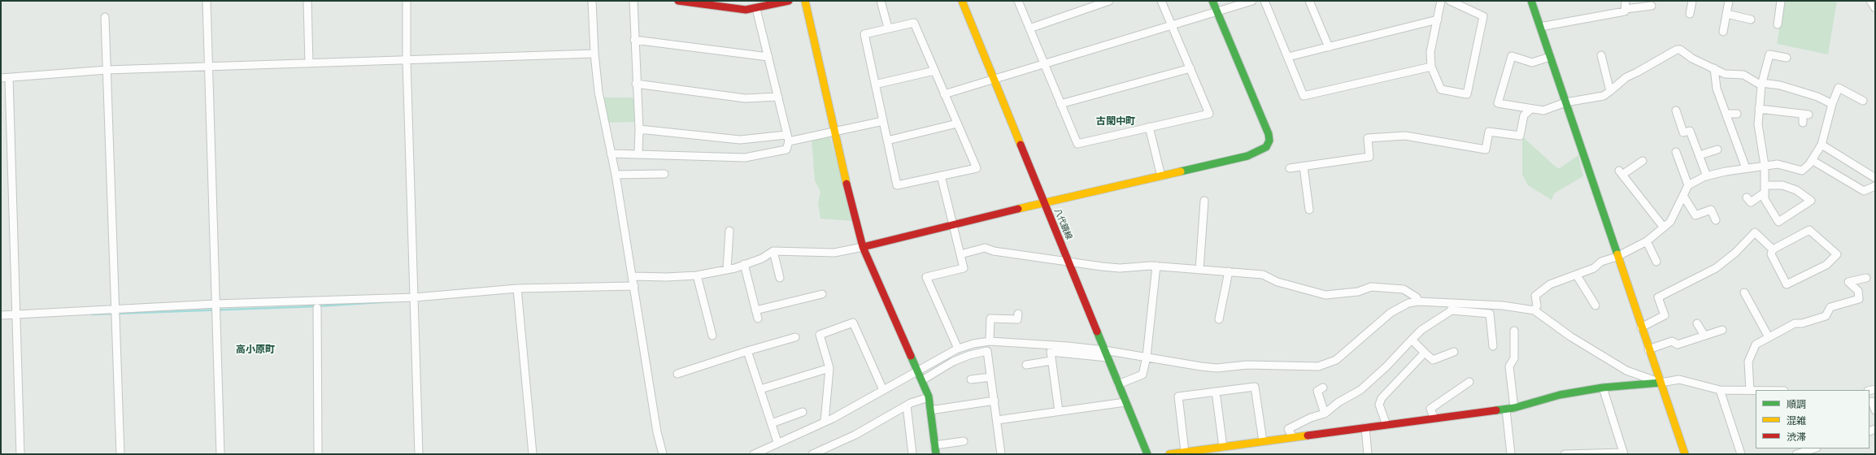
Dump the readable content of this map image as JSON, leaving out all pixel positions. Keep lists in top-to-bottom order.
{
  "streets": {
    "street": ["八代鏡線"]
  },
  "districts": ["古閑中町", "高小原町"],
  "legend": ["順調", "混雑", "渋滞"]
}
